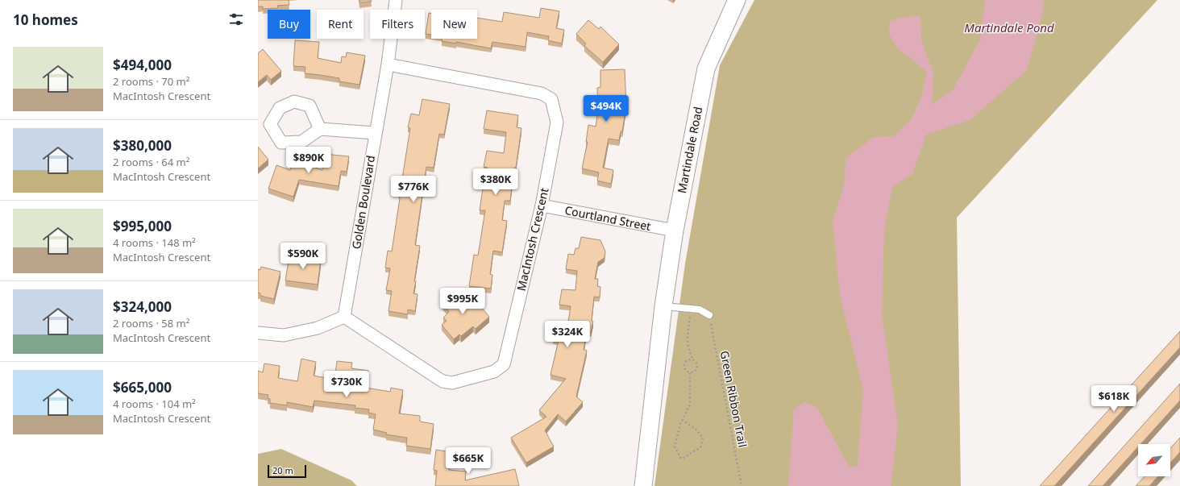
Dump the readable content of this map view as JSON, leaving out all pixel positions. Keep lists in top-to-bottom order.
{
  "streets": {
    "main road": ["Martindale Road"],
    "street": ["Golden Boulevard", "Courtland Street", "MacIntosh Crescent"],
    "path": ["Green Ribbon Trail"]
  },
  "crossings": [
    ["Martindale Road", "Courtland Street"],
    ["Golden Boulevard", "MacIntosh Crescent"],
    ["Courtland Street", "MacIntosh Crescent"]
  ],
  "water": ["Martindale Pond"],
  "scale_bar": "20 m",
  "north": "bottom left",
  "page": {
    "heading": "10 homes",
    "chip": [
      "Buy",
      "Rent",
      "Filters",
      "New"
    ],
    "list": [
      {
        "name": "$494,000",
        "note": "2 rooms · 70 m² · MacIntosh Crescent"
      },
      {
        "name": "$380,000",
        "note": "2 rooms · 64 m² · MacIntosh Crescent"
      },
      {
        "name": "$995,000",
        "note": "4 rooms · 148 m² · MacIntosh Crescent"
      },
      {
        "name": "$324,000",
        "note": "2 rooms · 58 m² · MacIntosh Crescent"
      },
      {
        "name": "$665,000",
        "note": "4 rooms · 104 m² · MacIntosh Crescent"
      }
    ],
    "price": [
      "$494K",
      "$890K",
      "$380K",
      "$776K",
      "$590K",
      "$995K",
      "$324K",
      "$730K",
      "$618K",
      "$665K"
    ],
    "scale": "20 m"
  }
}
